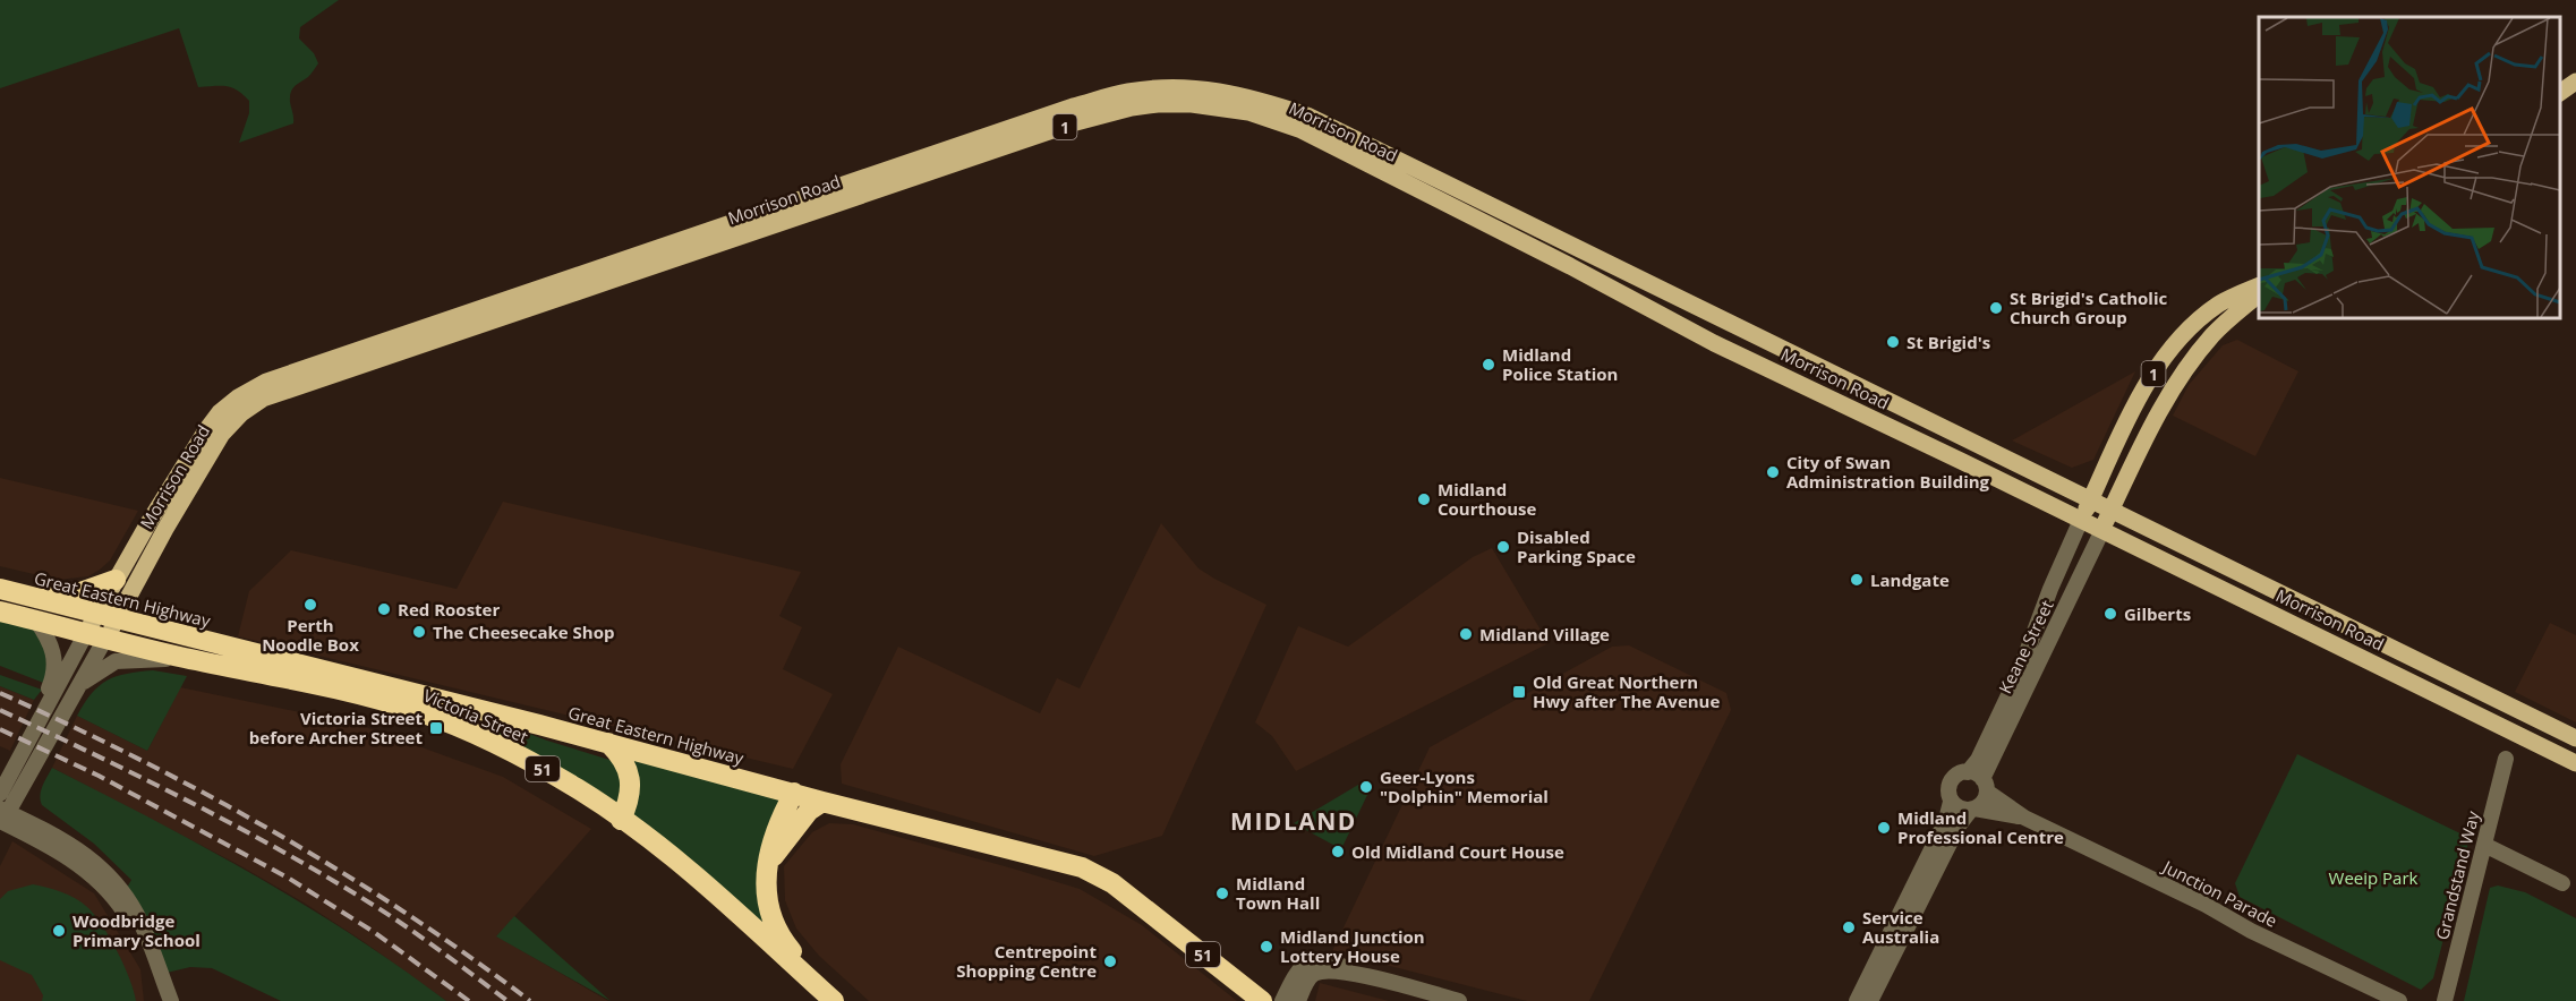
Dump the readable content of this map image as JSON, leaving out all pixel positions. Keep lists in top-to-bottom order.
{
  "streets": {
    "highway": ["Great Eastern Highway", "Victoria Street", "51"],
    "main road": ["1", "Morrison Road"],
    "street": ["Keane Street", "Grandstand Way", "Junction Parade"]
  },
  "crossings": [
    ["1", "Morrison Road"],
    ["1", "Keane Street"],
    ["Morrison Road", "Great Eastern Highway"],
    ["Morrison Road", "Keane Street"],
    ["Morrison Road", "Victoria Street"],
    ["Keane Street", "Junction Parade"]
  ],
  "districts": ["MIDLAND"],
  "parks": ["Weeip Park"],
  "places": {
    "other": [
      "St Brigid's Catholic Church Group",
      "St Brigid's",
      "Midland Police Station",
      "City of Swan Administration Building",
      "Midland Courthouse",
      "Disabled Parking Space",
      "Landgate",
      "Perth Noodle Box",
      "Red Rooster",
      "Gilberts",
      "The Cheesecake Shop",
      "Midland Village",
      "Geer-Lyons \"Dolphin\" Memorial",
      "Midland Professional Centre",
      "Old Midland Court House",
      "Midland Town Hall",
      "Service Australia",
      "Woodbridge Primary School",
      "Midland Junction Lottery House",
      "Centrepoint Shopping Centre"
    ],
    "transit": ["Old Great Northern Hwy after The Avenue", "Victoria Street before Archer Street"]
  }
}
